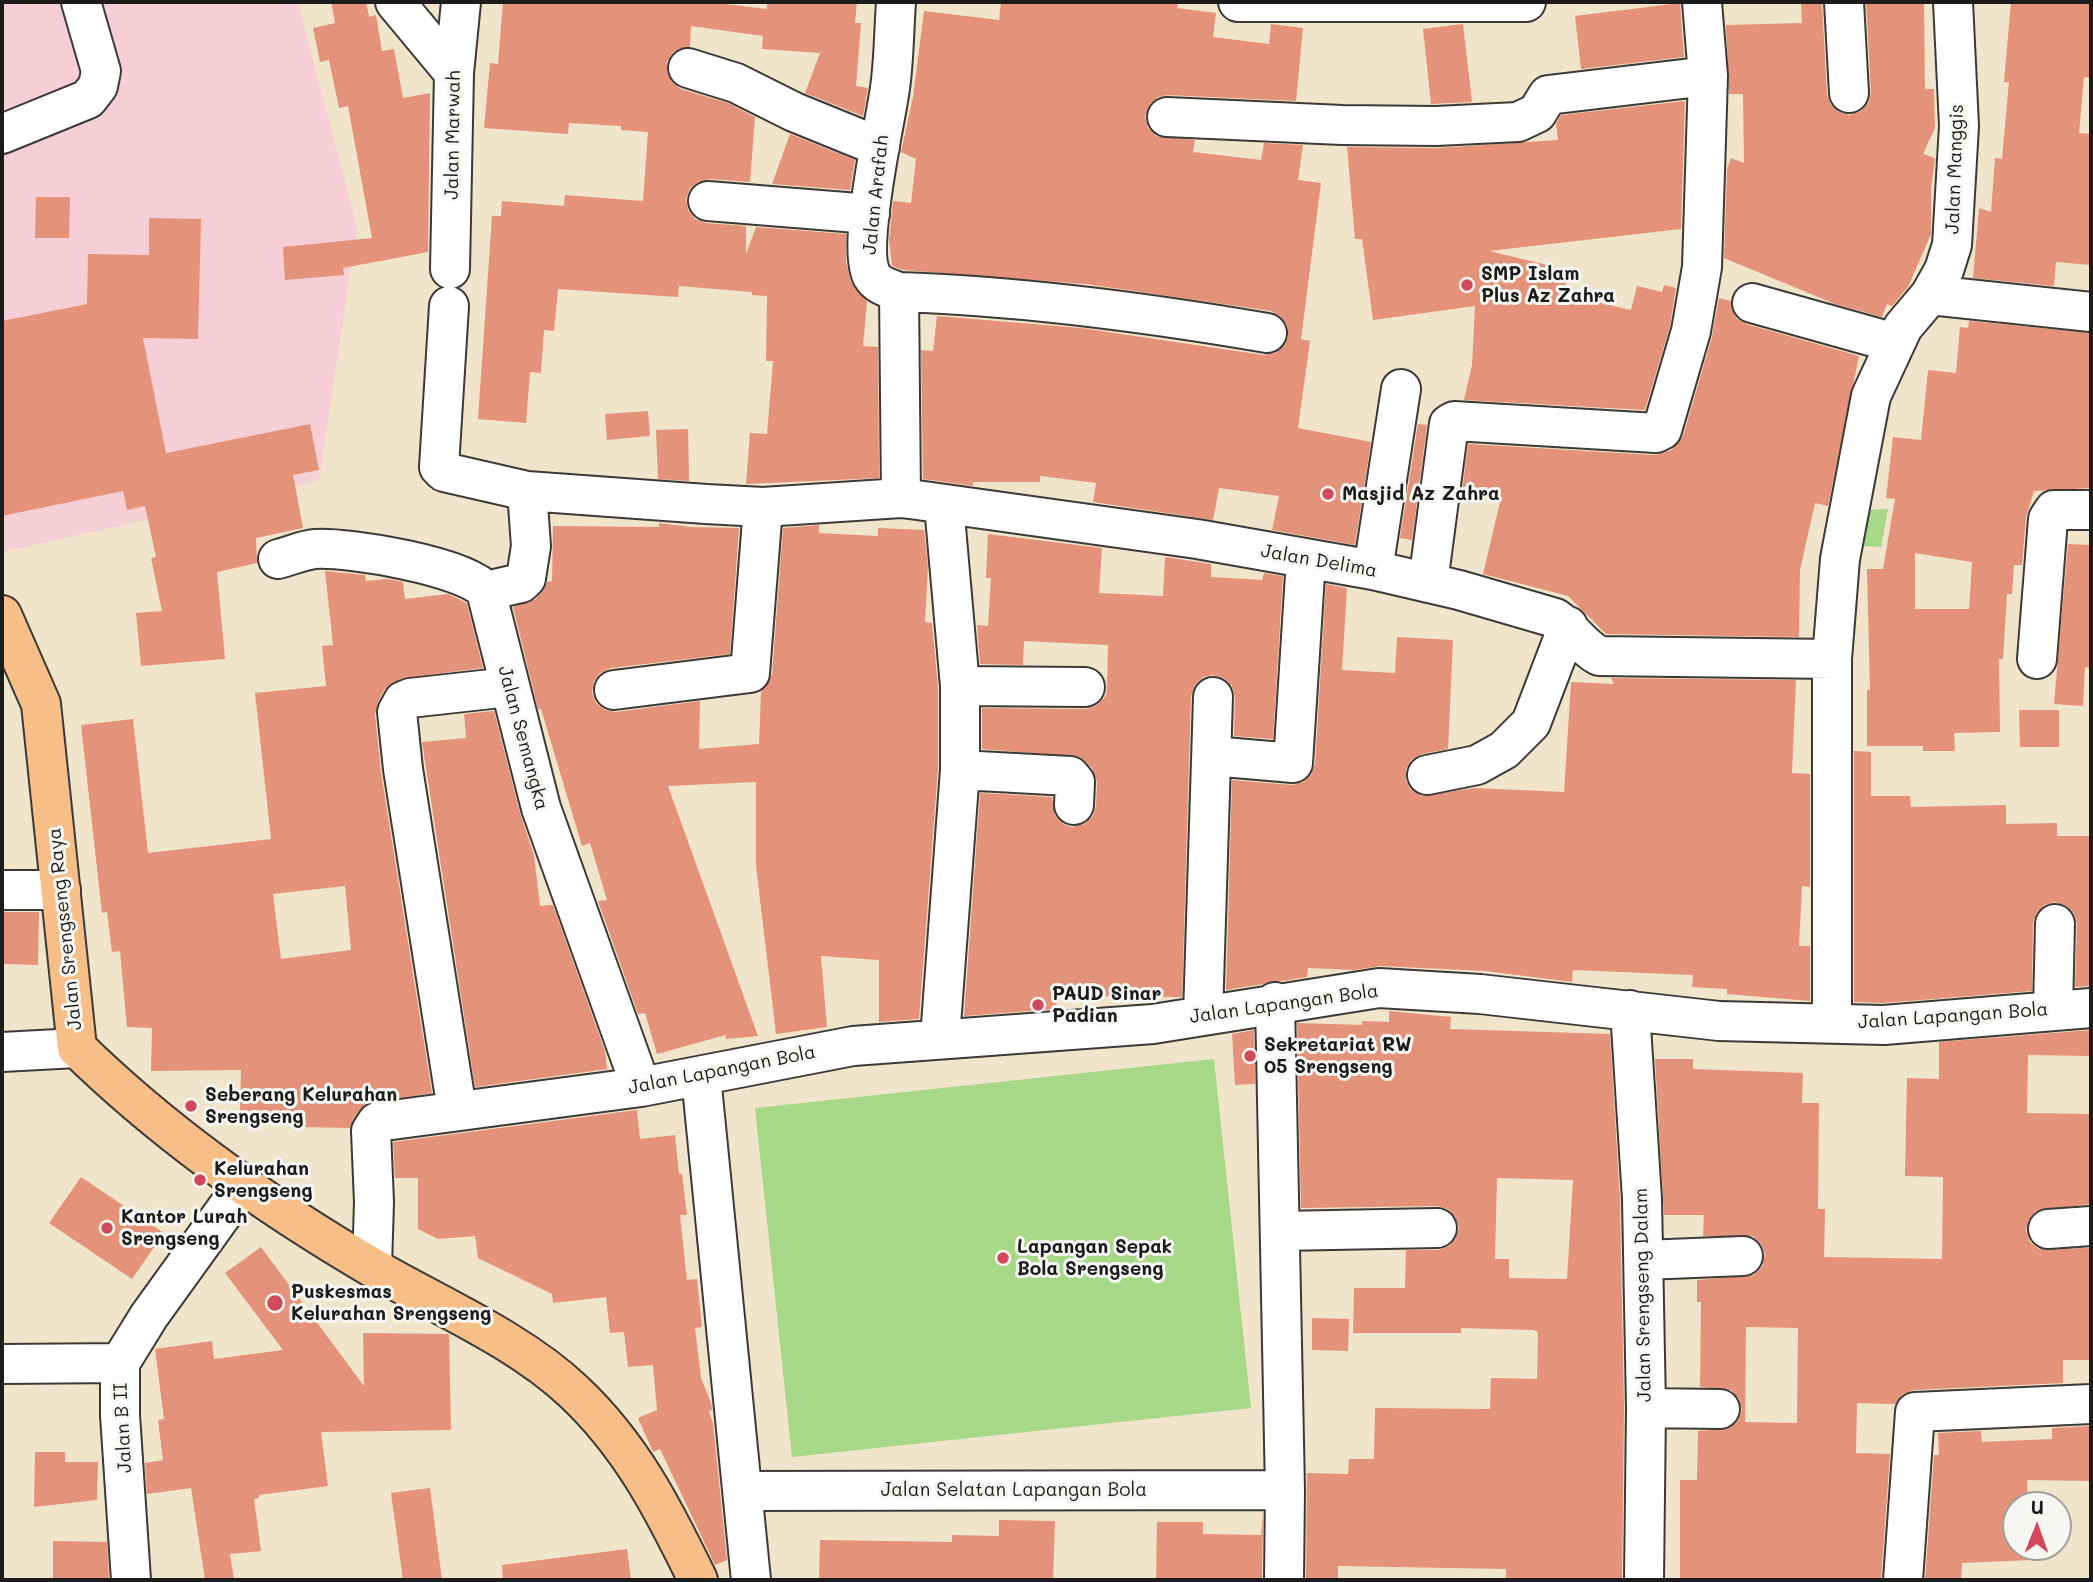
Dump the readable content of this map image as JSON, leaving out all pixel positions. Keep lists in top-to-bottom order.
{
  "streets": {
    "main road": ["Jalan Srengseng Raya"],
    "street": [
      "Jalan Marwah",
      "Jalan Manggis",
      "Jalan Arafah",
      "Jalan Delima",
      "Jalan Semangka",
      "Jalan Lapangan Bola",
      "Jalan Srengseng Dalam",
      "Jalan B II",
      "Jalan Selatan Lapangan Bola"
    ]
  },
  "crossings": [
    ["Jalan Manggis", "Jalan Delima"],
    ["Jalan Manggis", "Jalan Lapangan Bola"],
    ["Jalan Semangka", "Jalan Lapangan Bola"],
    ["Jalan Srengseng Raya", "Jalan Lapangan Bola"],
    ["Jalan Srengseng Raya", "Jalan B II"],
    ["Jalan Lapangan Bola", "Jalan Srengseng Dalam"]
  ],
  "places": [
    "SMP Islam Plus Az Zahra",
    "Masjid Az Zahra",
    "PAUD Sinar Padian",
    "Sekretariat RW 05 Srengseng",
    "Seberang Kelurahan Srengseng",
    "Kelurahan Srengseng",
    "Kantor Lurah Srengseng",
    "Lapangan Sepak Bola Srengseng",
    "Puskesmas Kelurahan Srengseng"
  ],
  "north": "top"
}
